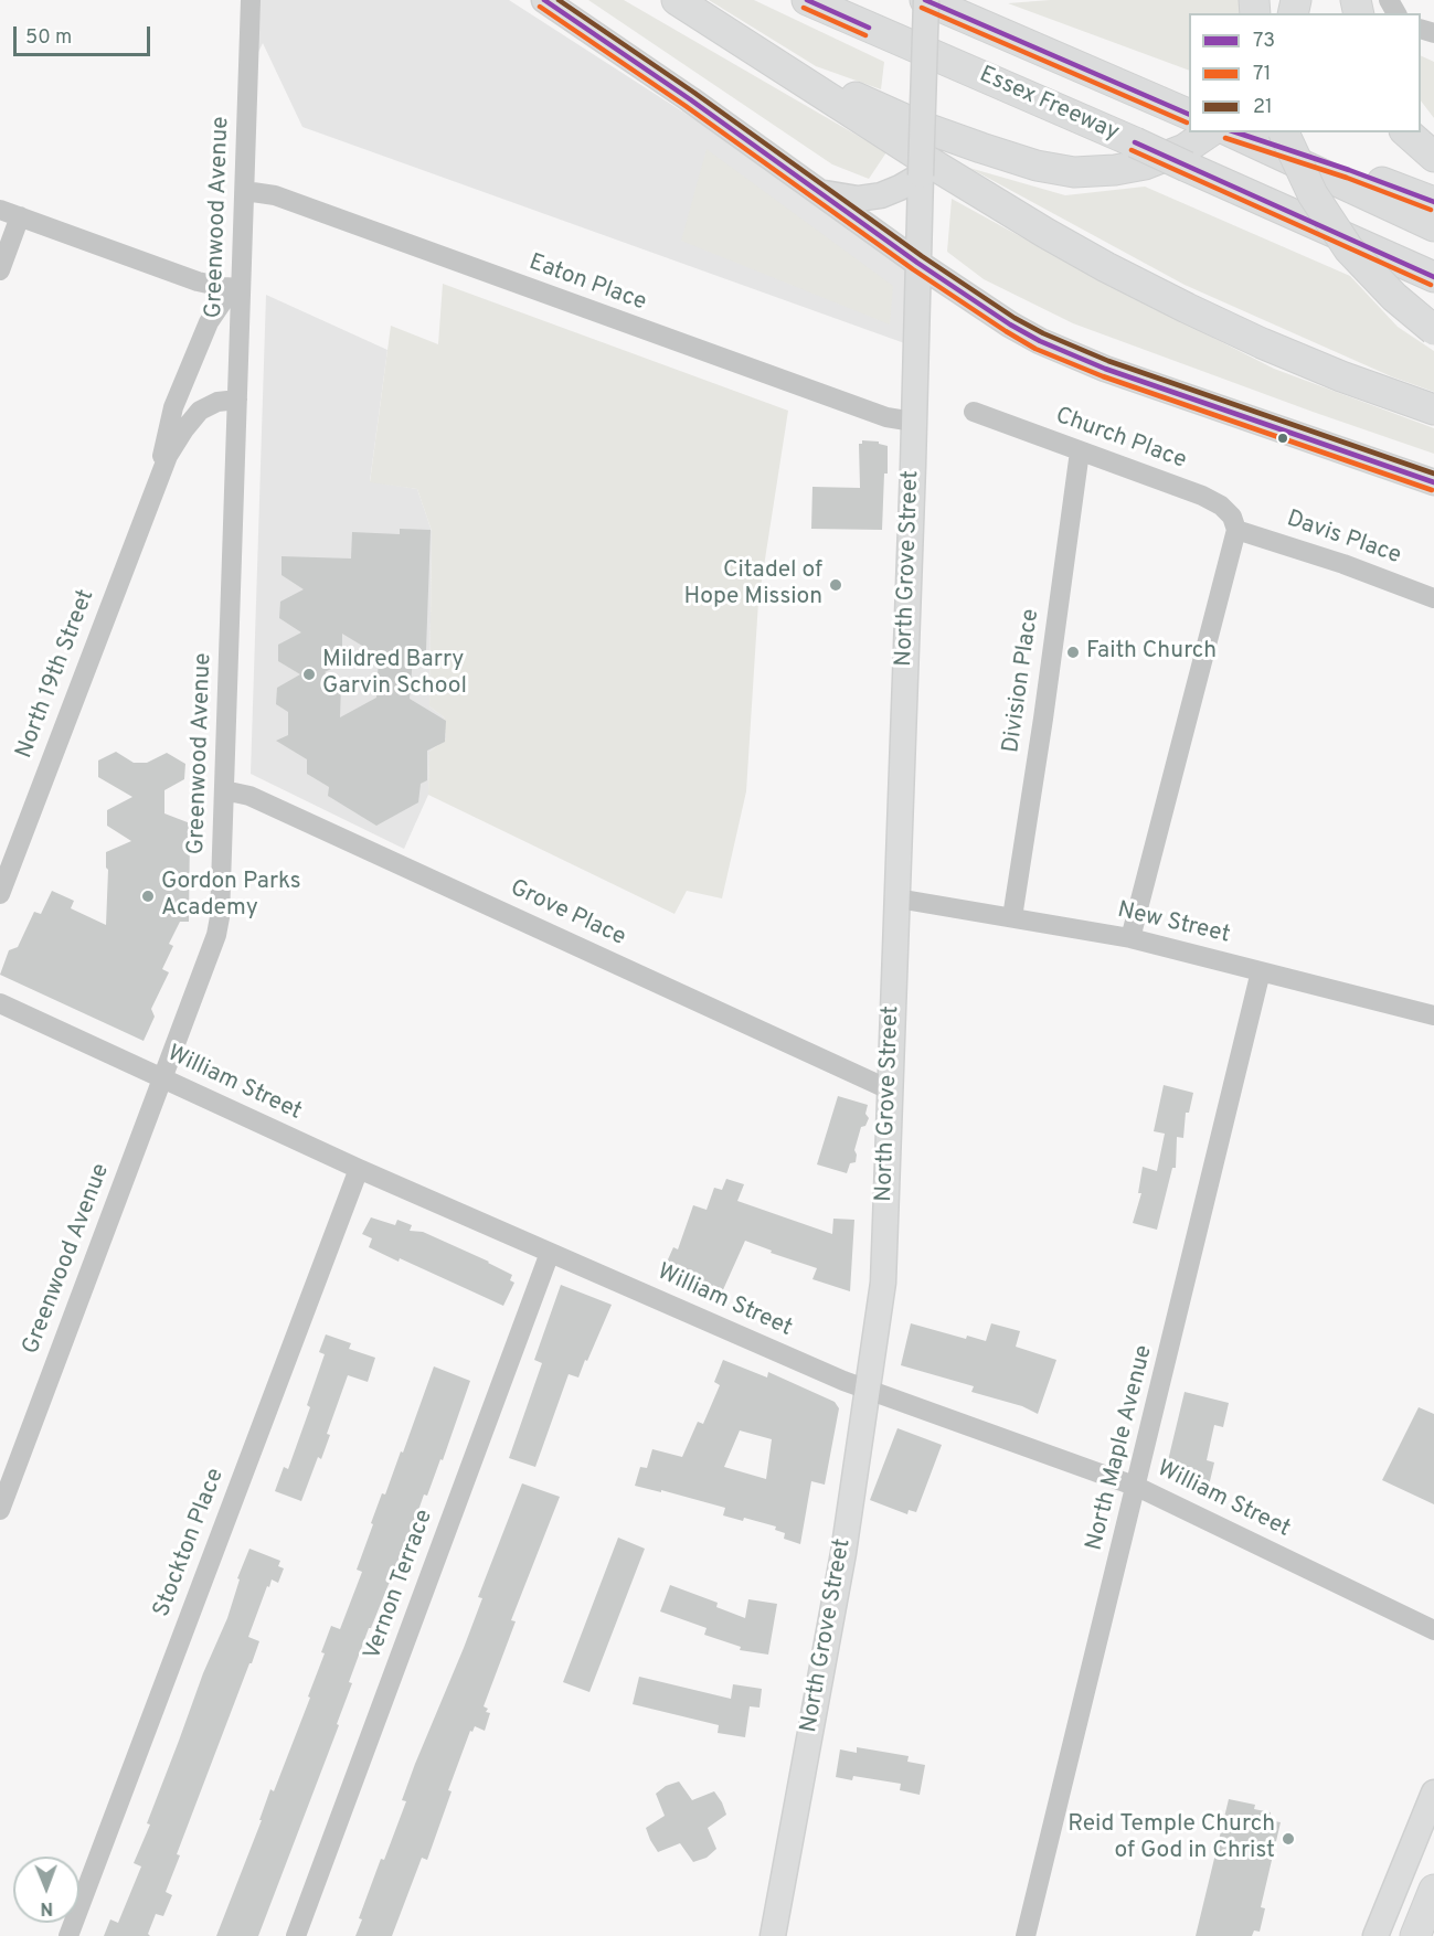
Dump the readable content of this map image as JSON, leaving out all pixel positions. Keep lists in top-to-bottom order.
{
  "streets": {
    "highway": ["Essex Freeway"],
    "main road": ["North Grove Street"],
    "street": [
      "Greenwood Avenue",
      "Eaton Place",
      "Church Place",
      "Davis Place",
      "North 19th Street",
      "Division Place",
      "Grove Place",
      "New Street",
      "William Street",
      "North Maple Avenue",
      "Stockton Place",
      "Vernon Terrace"
    ]
  },
  "crossings": [
    ["Essex Freeway", "North Grove Street"],
    ["Greenwood Avenue", "Eaton Place"],
    ["Greenwood Avenue", "North 19th Street"],
    ["Greenwood Avenue", "Grove Place"],
    ["Greenwood Avenue", "William Street"],
    ["Eaton Place", "North Grove Street"],
    ["Church Place", "Davis Place"],
    ["Church Place", "Division Place"],
    ["North Grove Street", "Grove Place"],
    ["North Grove Street", "New Street"],
    ["North Grove Street", "William Street"],
    ["Division Place", "New Street"],
    ["New Street", "North Maple Avenue"],
    ["William Street", "North Maple Avenue"],
    ["William Street", "Stockton Place"],
    ["William Street", "Vernon Terrace"]
  ],
  "places": [
    "Citadel of Hope Mission",
    "Faith Church",
    "Mildred Barry Garvin School",
    "Gordon Parks Academy",
    "Reid Temple Church of God in Christ"
  ],
  "lines": ["transit line 73", "transit line 21", "transit line 71"],
  "legend": ["73", "71", "21"],
  "scale_bar": "50 m",
  "north": "bottom"
}
